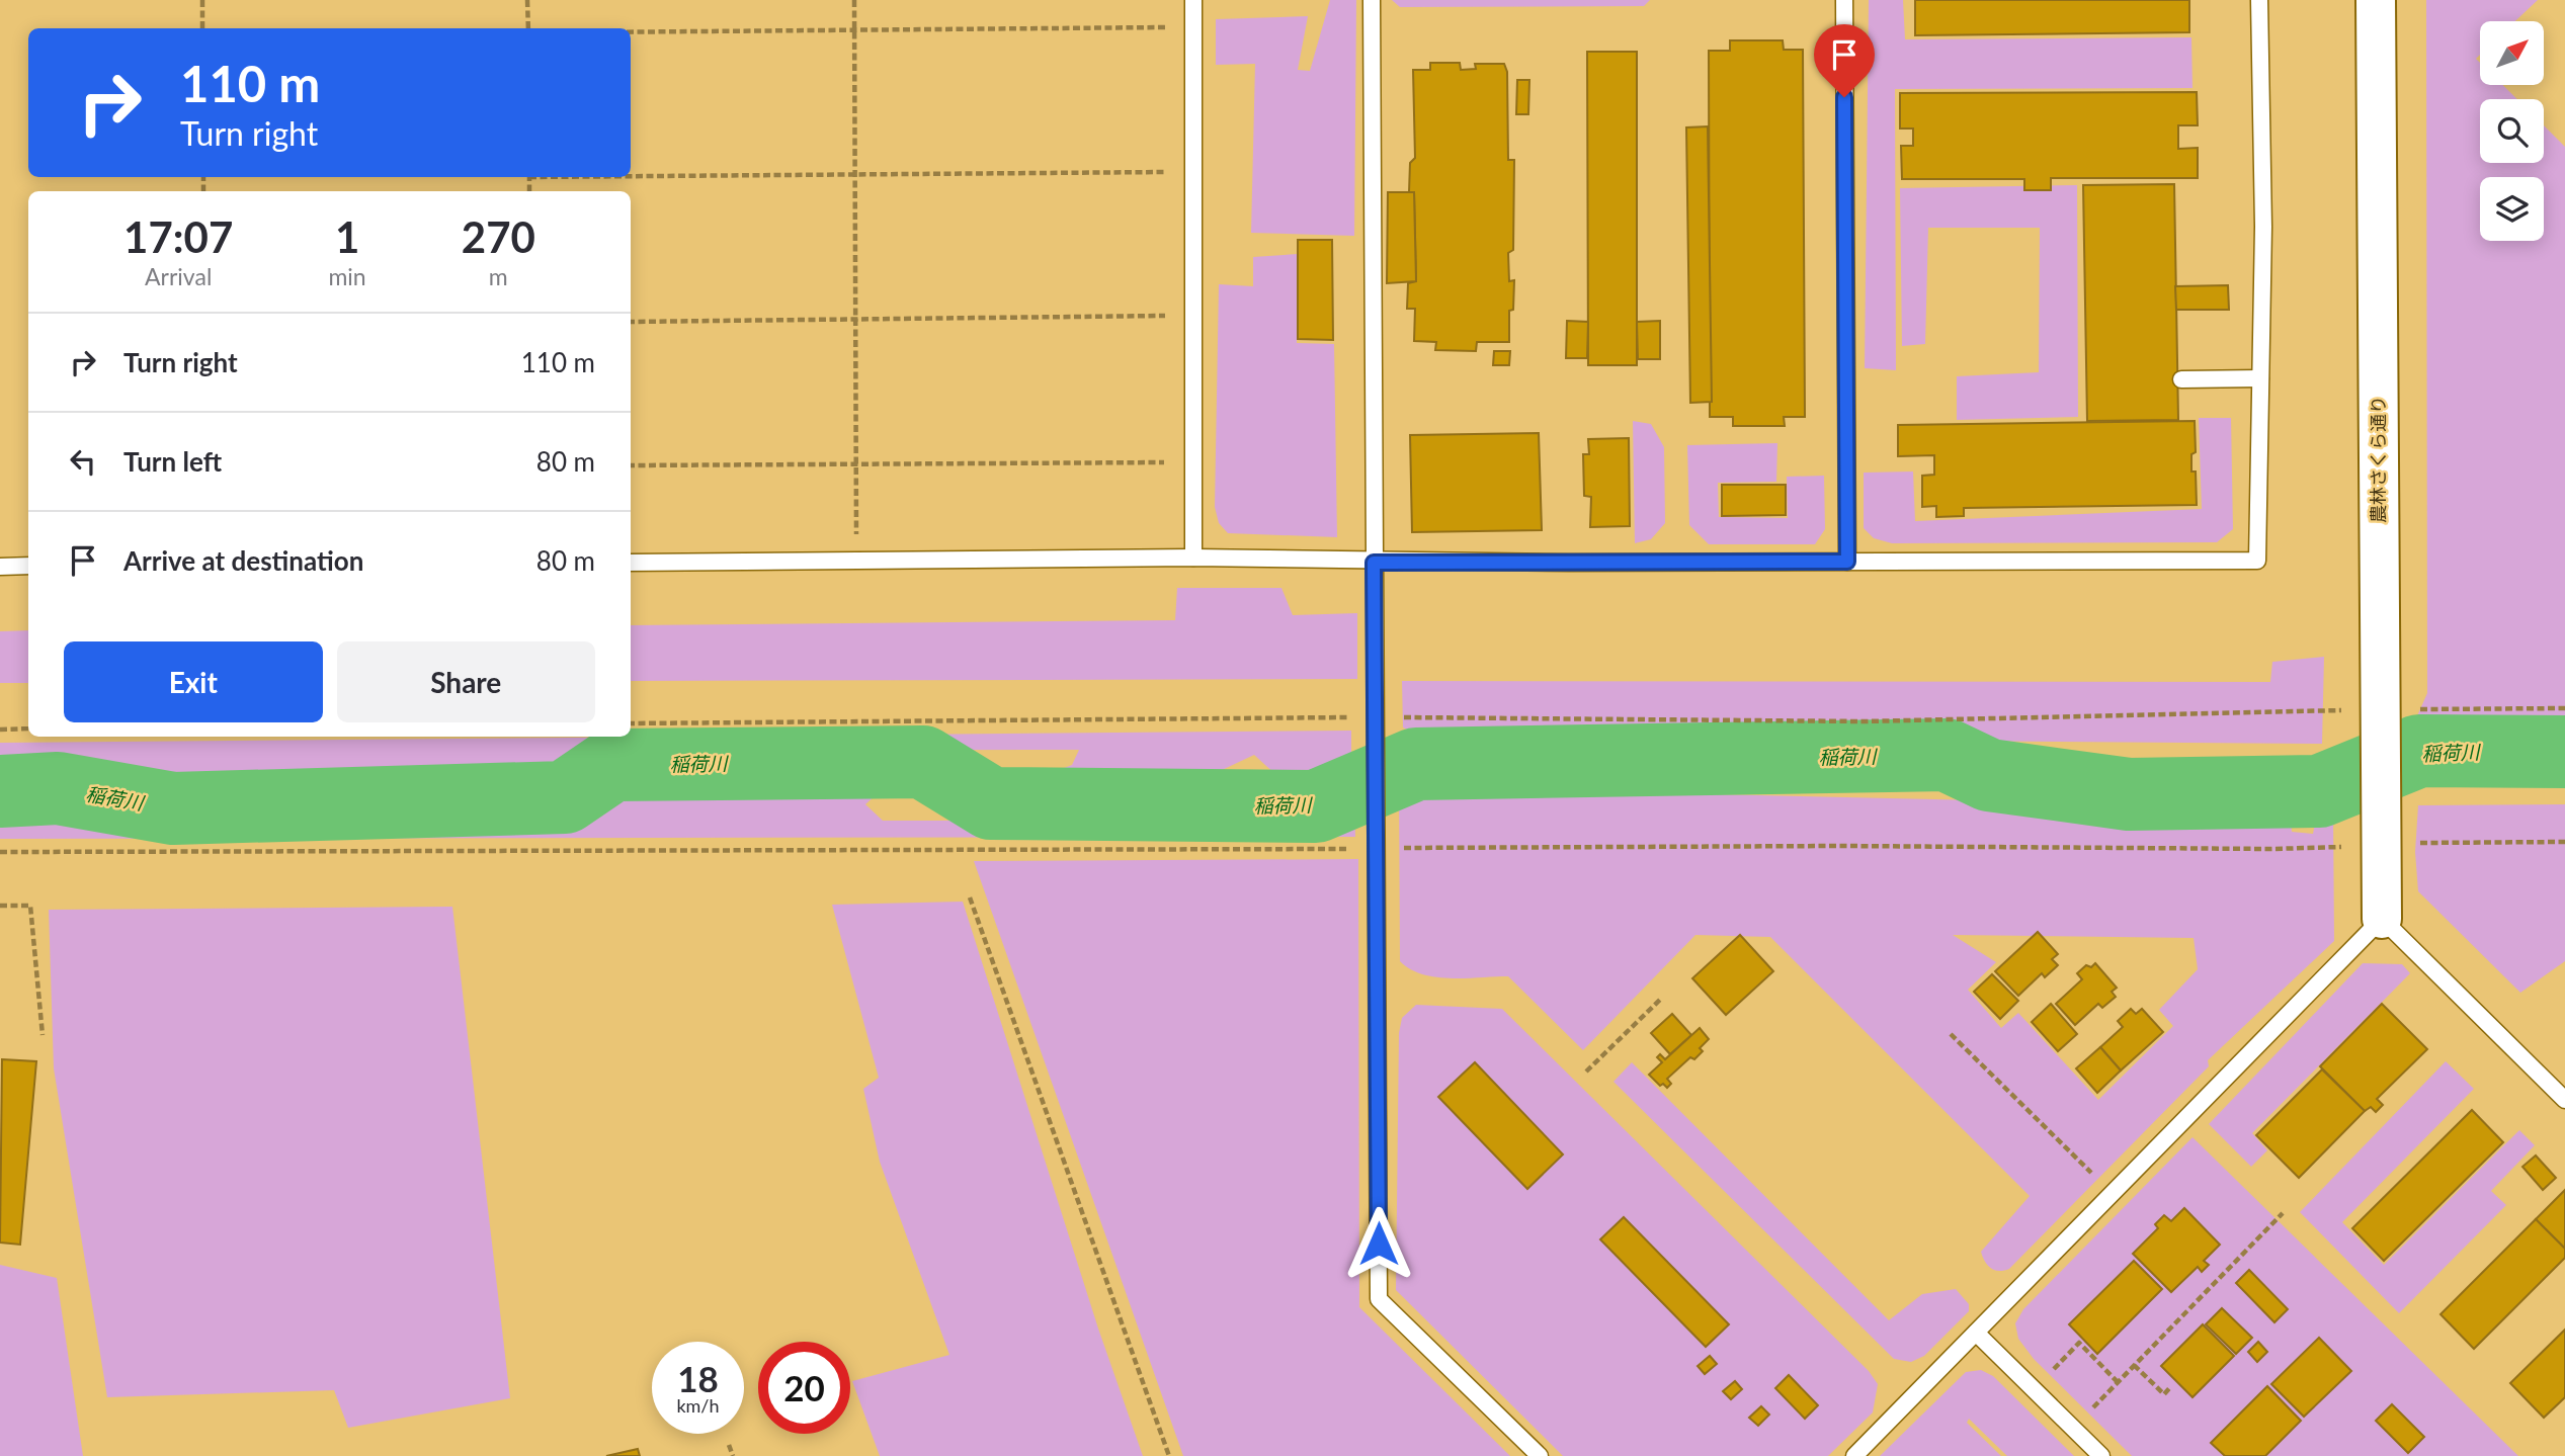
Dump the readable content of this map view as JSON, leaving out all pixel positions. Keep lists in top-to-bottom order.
{
  "streets": {
    "street": ["農林さくら通り"]
  },
  "water": ["稲荷川"],
  "north": "top right",
  "page": {
    "turn": ["110 m", "Turn right"],
    "eta": [
      "17:07",
      "Arrival",
      "1",
      "min",
      "270",
      "m"
    ],
    "list": [
      {
        "name": "Turn right",
        "value": "110 m"
      },
      {
        "name": "Turn left",
        "value": "80 m"
      },
      {
        "name": "Arrive at destination",
        "value": "80 m"
      }
    ],
    "buttons": ["Exit", "Share"],
    "speed": "18 km/h",
    "limit": "20"
  }
}
